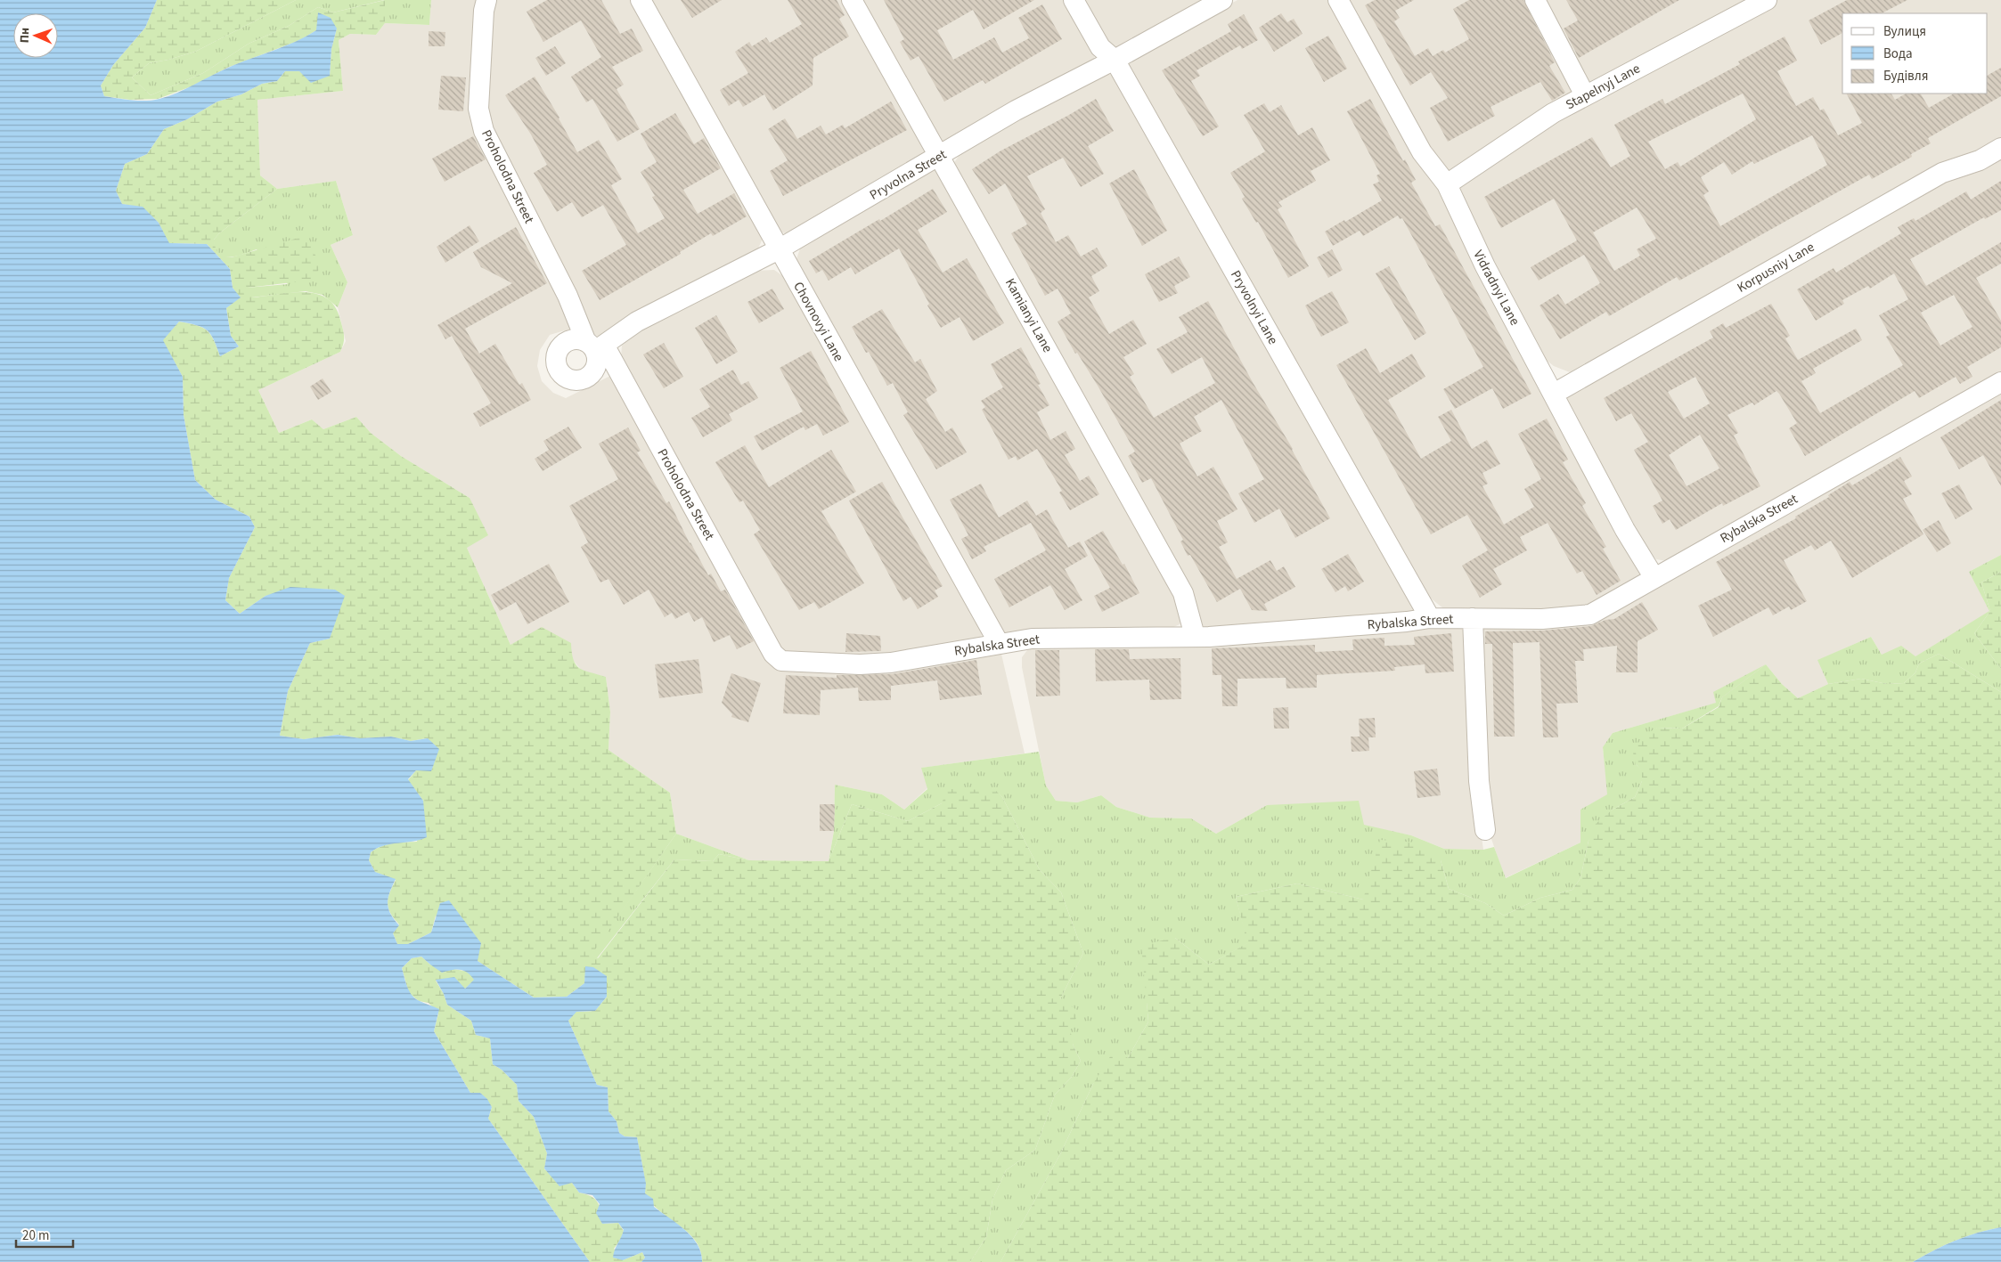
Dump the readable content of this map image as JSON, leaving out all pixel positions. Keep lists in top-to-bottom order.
{
  "streets": {
    "street": [
      "Stapelnyj Lane",
      "Pryvolna Street",
      "Proholodna Street",
      "Korpusniy Lane",
      "Vidradnyi Lane",
      "Pryvolnyi Lane",
      "Kamianyi Lane",
      "Chovnovyi Lane",
      "Rybalska Street"
    ]
  },
  "crossings": [
    ["Stapelnyj Lane", "Vidradnyi Lane"],
    ["Pryvolna Street", "Proholodna Street"],
    ["Pryvolna Street", "Pryvolnyi Lane"],
    ["Pryvolna Street", "Kamianyi Lane"],
    ["Pryvolna Street", "Chovnovyi Lane"],
    ["Proholodna Street", "Rybalska Street"],
    ["Korpusniy Lane", "Vidradnyi Lane"],
    ["Vidradnyi Lane", "Rybalska Street"],
    ["Pryvolnyi Lane", "Rybalska Street"],
    ["Kamianyi Lane", "Rybalska Street"],
    ["Chovnovyi Lane", "Rybalska Street"]
  ],
  "legend": ["Вулиця", "Вода", "Будівля"],
  "scale_bar": "20 m",
  "north": "left"
}
